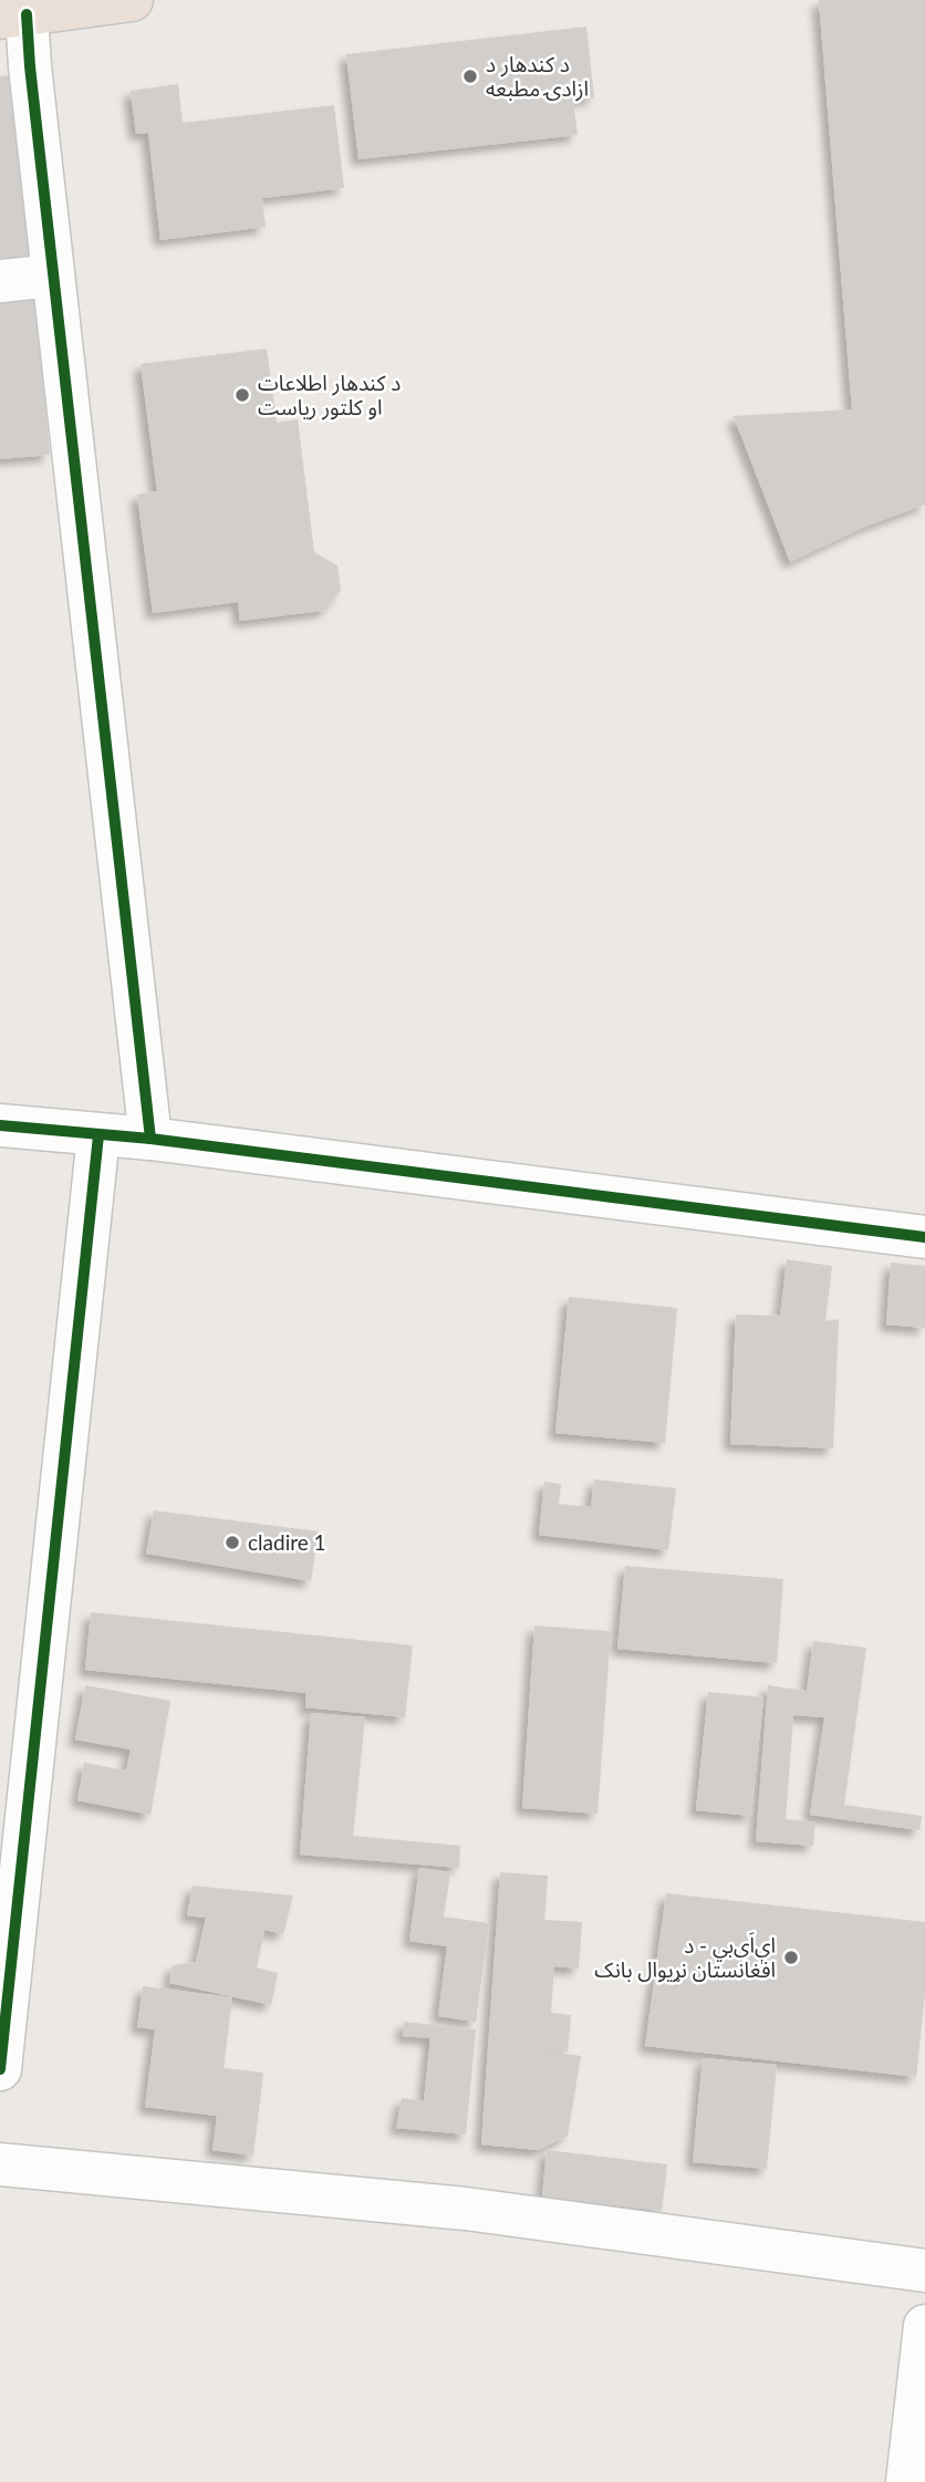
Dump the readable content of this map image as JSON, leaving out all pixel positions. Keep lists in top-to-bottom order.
{
  "places": [
    "د کندهار د ازادۍ مطبعه",
    "د کندهار اطلاعات او کلتور رياست",
    "cladire 1",
    "اې‌اَی‌بي - د افغانستان نړیوال بانک"
  ]
}
